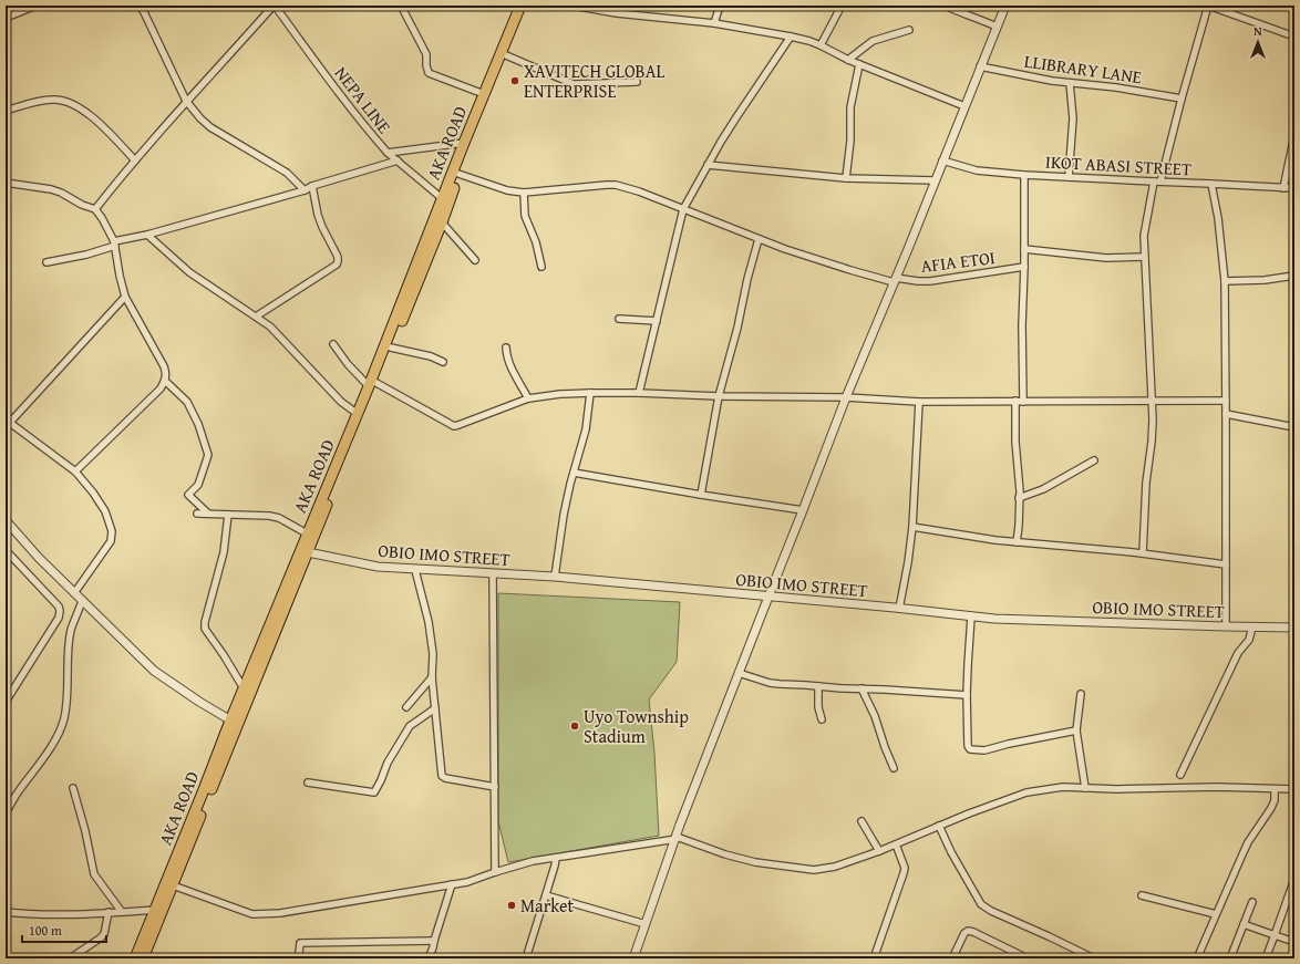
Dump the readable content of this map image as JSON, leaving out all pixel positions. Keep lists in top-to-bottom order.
{
  "streets": {
    "main road": ["AKA ROAD"],
    "street": [
      "LLIBRARY LANE",
      "NEPA LINE",
      "IKOT ABASI STREET",
      "AFIA ETOI",
      "OBIO IMO STREET"
    ]
  },
  "crossings": [
    ["NEPA LINE", "AKA ROAD"],
    ["AKA ROAD", "AFIA ETOI"],
    ["AKA ROAD", "OBIO IMO STREET"]
  ],
  "places": ["XAVITECH GLOBAL ENTERPRISE", "Uyo Township Stadium", "Market"],
  "scale_bar": "100 m",
  "north": "top"
}
